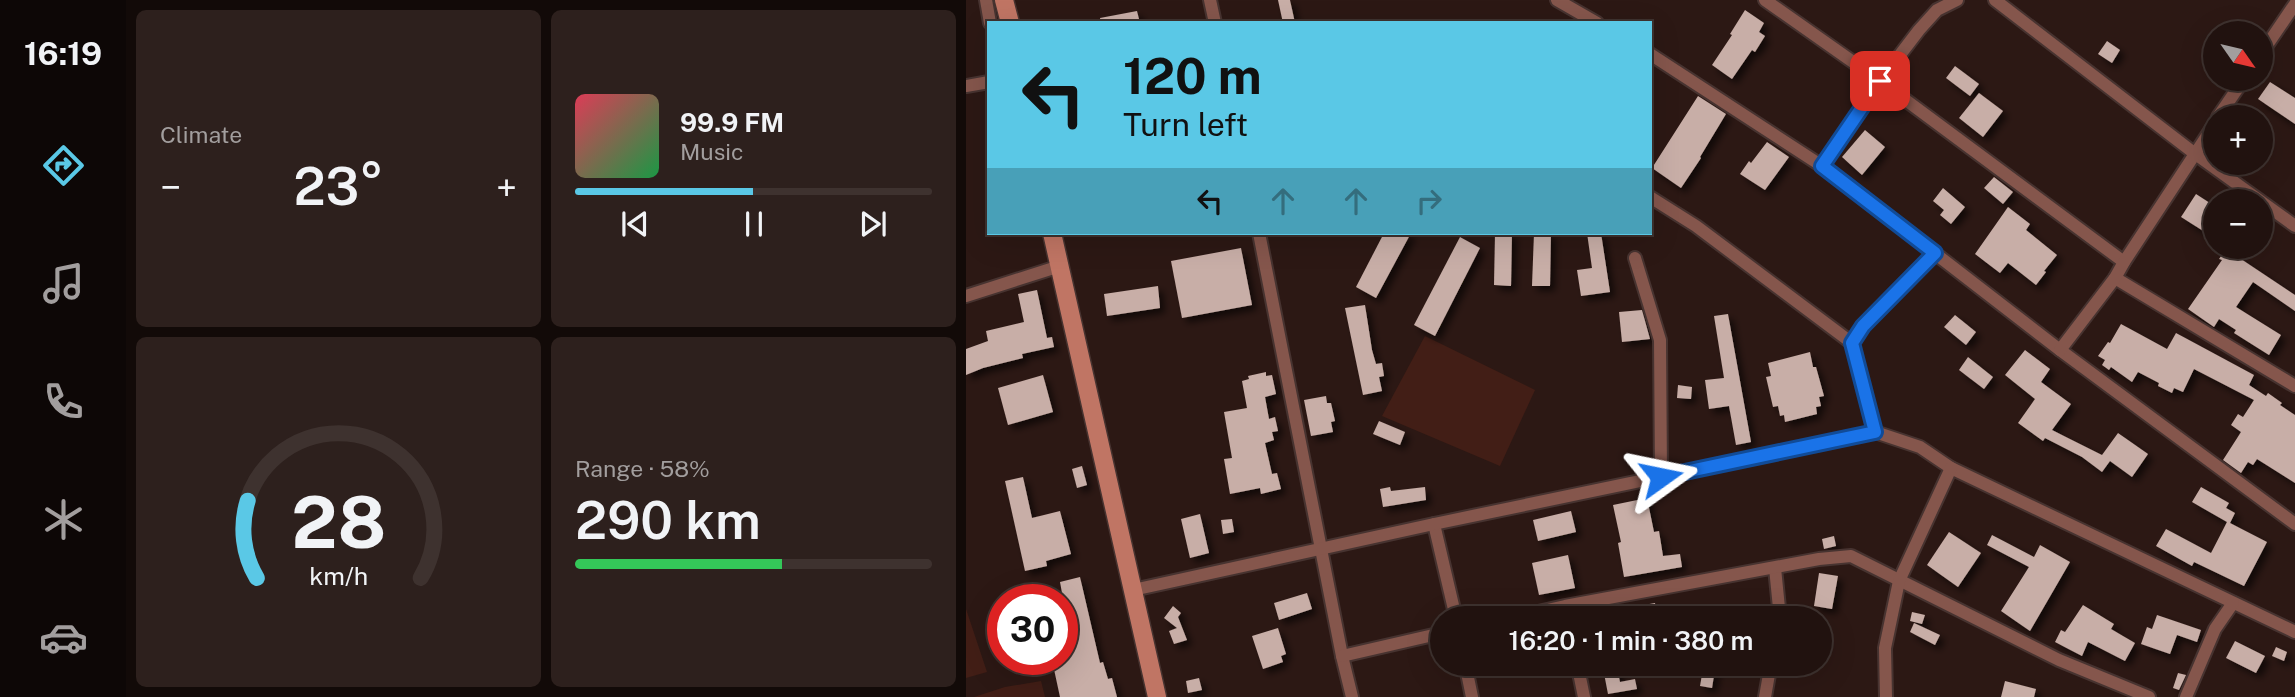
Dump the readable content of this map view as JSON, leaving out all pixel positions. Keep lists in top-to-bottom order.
{
  "north": "bottom right",
  "page": {
    "tabs": "16:19",
    "tile": [
      "Climate",
      ["Range · 58%", "290 km"]
    ],
    "map_buttons": ["+", "−"],
    "turn": ["120 m", "Turn left"],
    "song": ["99.9 FM", "Music"],
    "heat": ["−", "23°", "+"],
    "limit": "30",
    "trip": "16:20 · 1 min · 380 m",
    "gauge": ["28", "km/h"]
  }
}
